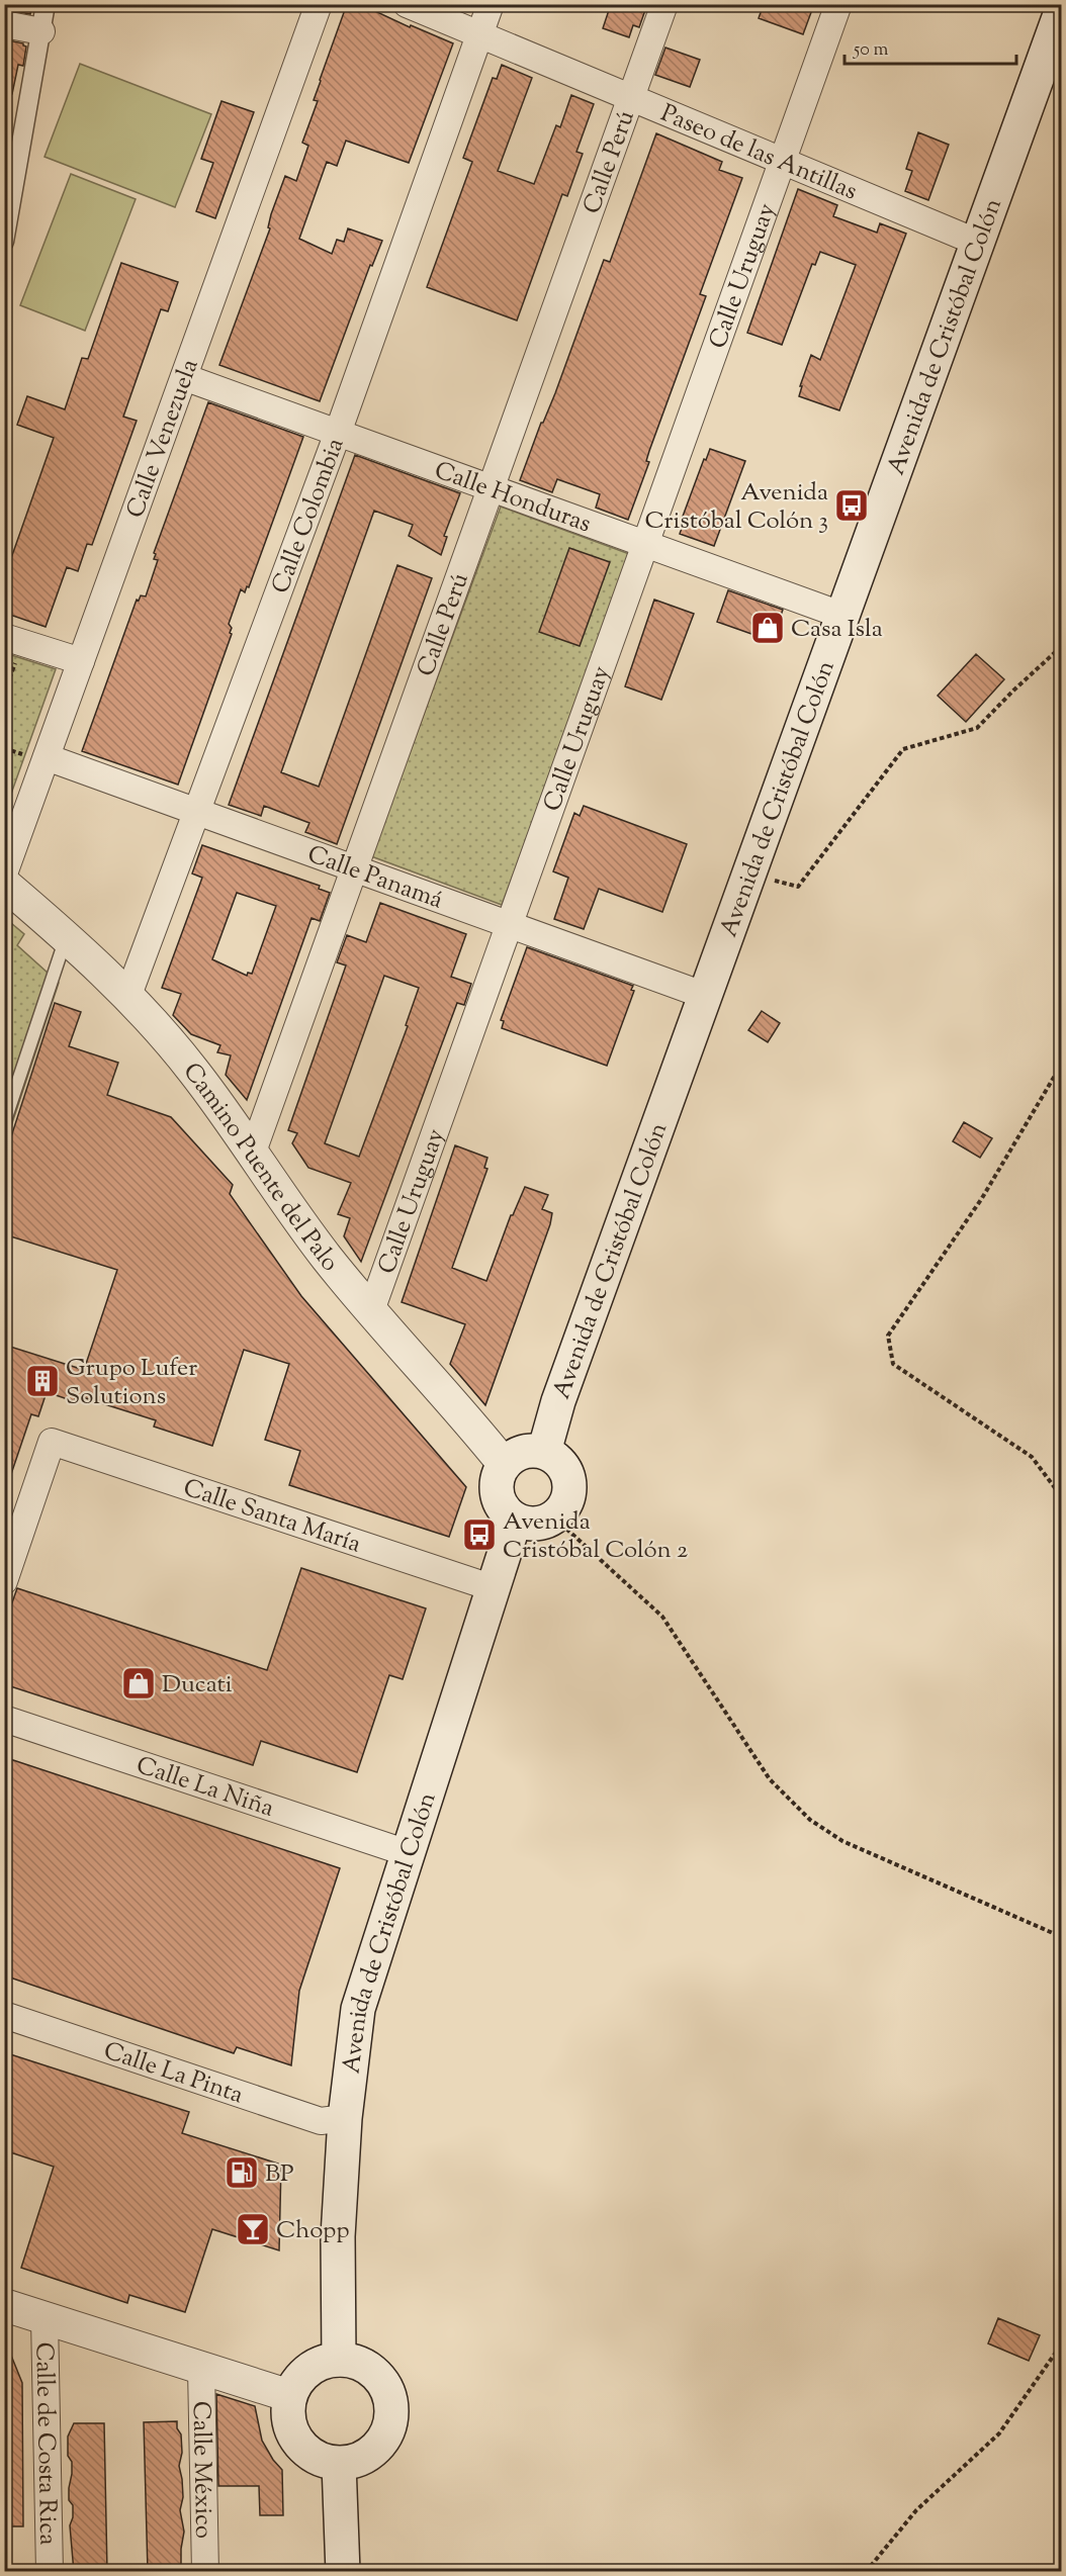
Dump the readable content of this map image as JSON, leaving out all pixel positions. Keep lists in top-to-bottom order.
{
  "streets": {
    "main road": ["Avenida de Cristóbal Colón"],
    "street": [
      "Paseo de las Antillas",
      "Calle Perú",
      "Calle Uruguay",
      "Calle Venezuela",
      "Calle Honduras",
      "Calle Colombia",
      "Calle Panamá",
      "Camino Puente del Palo",
      "Calle Santa María",
      "Calle La Niña",
      "Calle La Pinta",
      "Calle de Costa Rica",
      "Calle México"
    ]
  },
  "crossings": [
    ["Paseo de las Antillas", "Calle Perú"],
    ["Paseo de las Antillas", "Calle Uruguay"],
    ["Paseo de las Antillas", "Avenida de Cristóbal Colón"],
    ["Paseo de las Antillas", "Calle Colombia"],
    ["Calle Perú", "Calle Honduras"],
    ["Calle Perú", "Calle Panamá"],
    ["Calle Perú", "Camino Puente del Palo"],
    ["Calle Uruguay", "Calle Honduras"],
    ["Calle Uruguay", "Calle Panamá"],
    ["Calle Uruguay", "Camino Puente del Palo"],
    ["Avenida de Cristóbal Colón", "Calle Honduras"],
    ["Avenida de Cristóbal Colón", "Calle Panamá"],
    ["Avenida de Cristóbal Colón", "Camino Puente del Palo"],
    ["Avenida de Cristóbal Colón", "Calle Santa María"],
    ["Avenida de Cristóbal Colón", "Calle La Niña"],
    ["Avenida de Cristóbal Colón", "Calle La Pinta"],
    ["Calle Venezuela", "Calle Honduras"],
    ["Calle Venezuela", "Calle Panamá"],
    ["Calle Honduras", "Calle Colombia"],
    ["Calle Colombia", "Calle Panamá"],
    ["Calle Colombia", "Camino Puente del Palo"]
  ],
  "places": {
    "bus stop": ["Avenida Cristóbal Colón 3", "Avenida Cristóbal Colón 2"],
    "shop": ["Casa Isla", "Ducati"],
    "building": ["Grupo Lufer Solutions"],
    "fuel station": ["BP"],
    "bar": ["Chopp"]
  },
  "scale_bar": "50 m"
}
